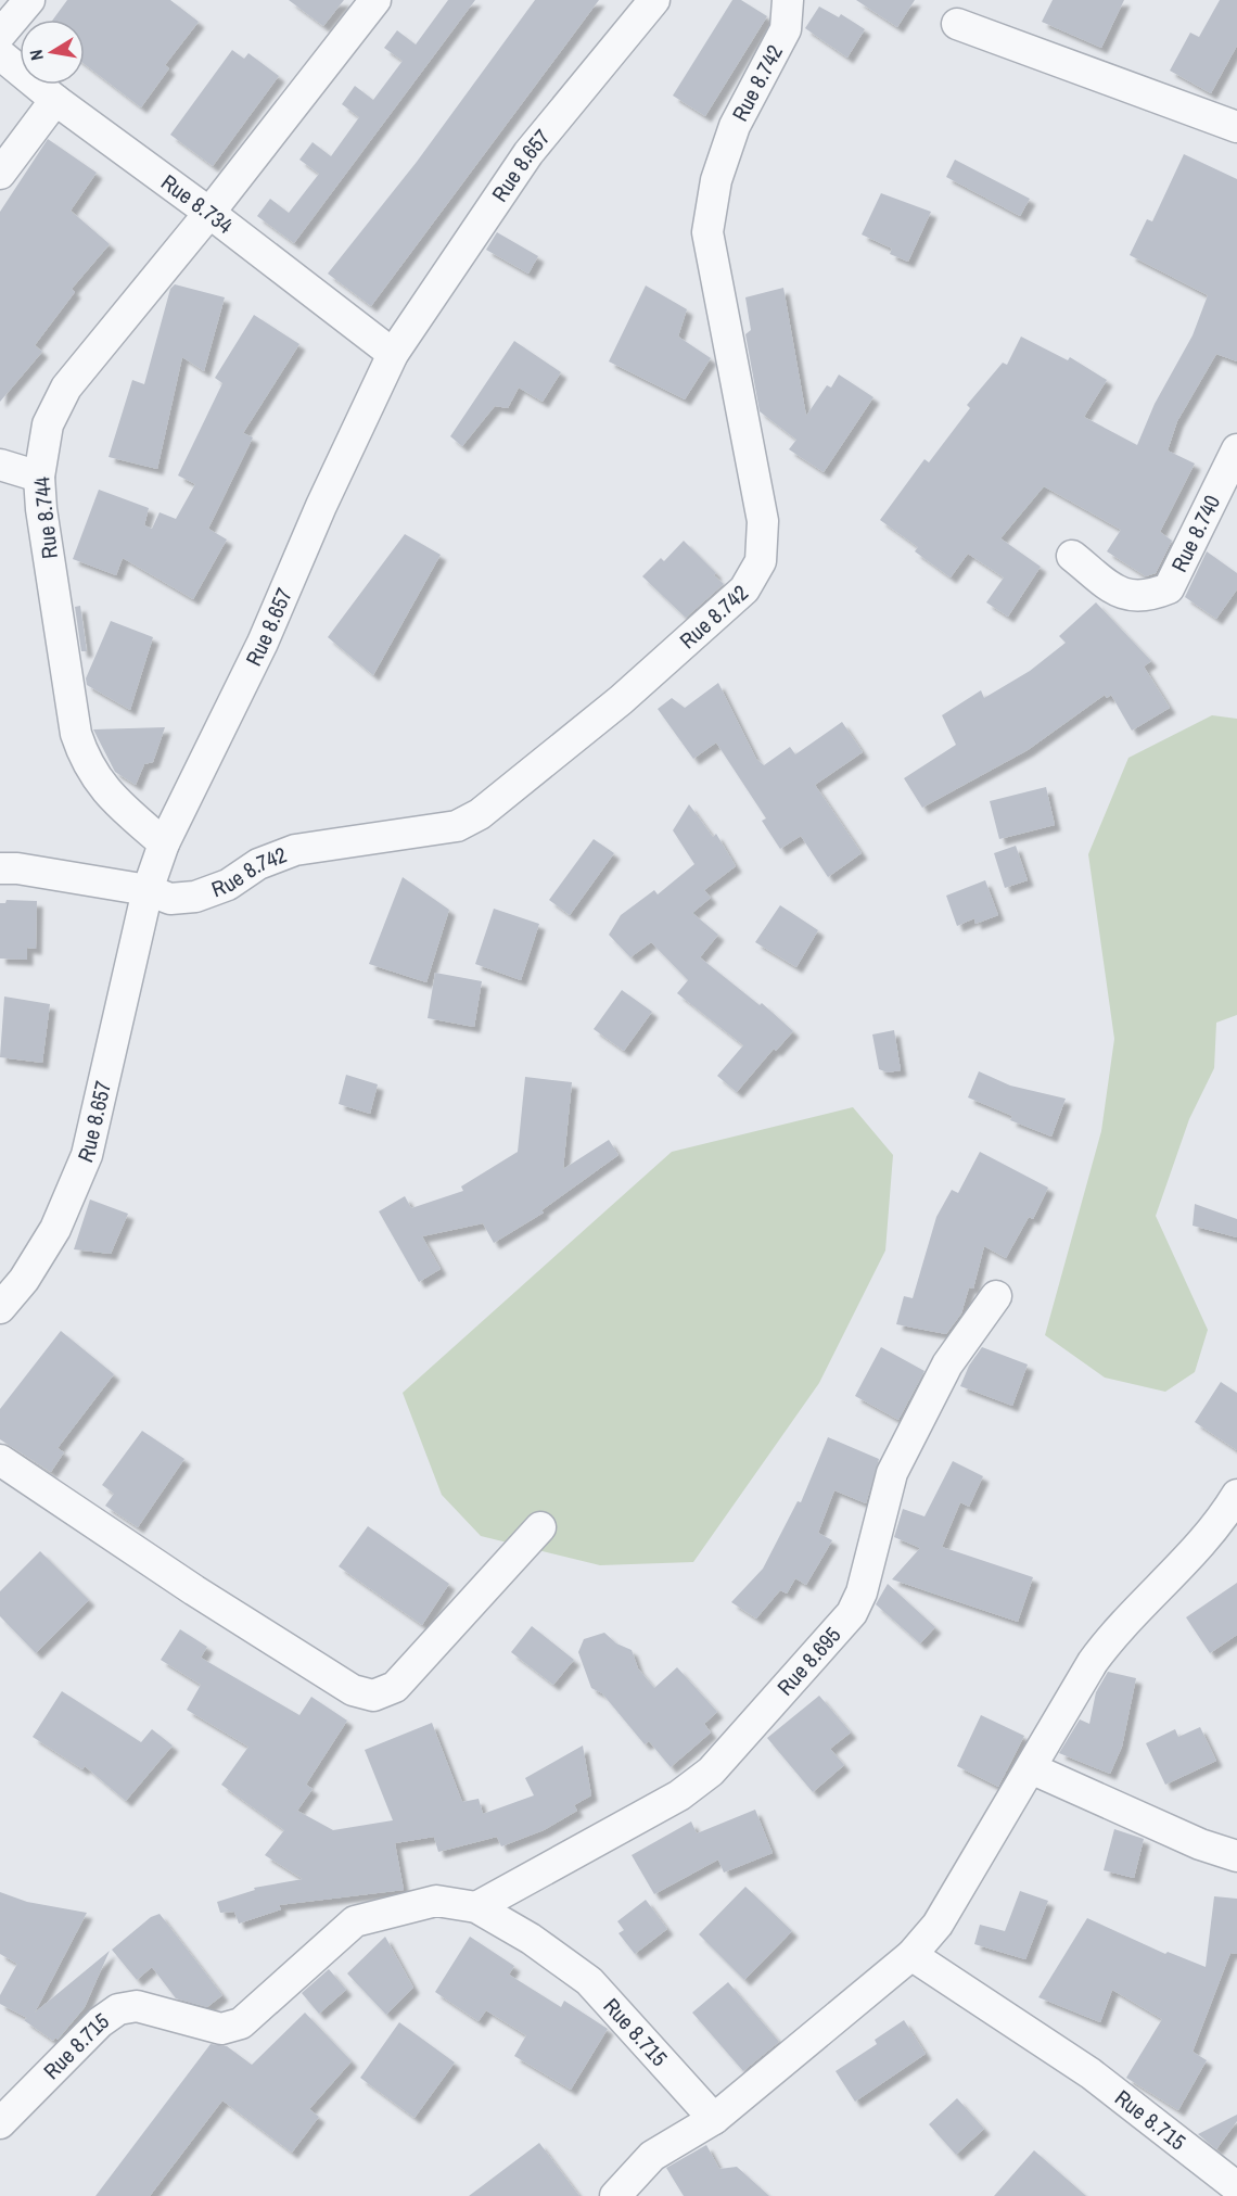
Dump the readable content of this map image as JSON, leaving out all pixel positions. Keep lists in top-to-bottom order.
{
  "streets": {
    "street": [
      "Rue 8.742",
      "Rue 8.657",
      "Rue 8.734",
      "Rue 8.744",
      "Rue 8.740",
      "Rue 8.695",
      "Rue 8.715"
    ]
  },
  "crossings": [
    ["Rue 8.742", "Rue 8.657"],
    ["Rue 8.657", "Rue 8.734"],
    ["Rue 8.657", "Rue 8.744"],
    ["Rue 8.734", "Rue 8.744"],
    ["Rue 8.695", "Rue 8.715"]
  ],
  "north": "left"
}
